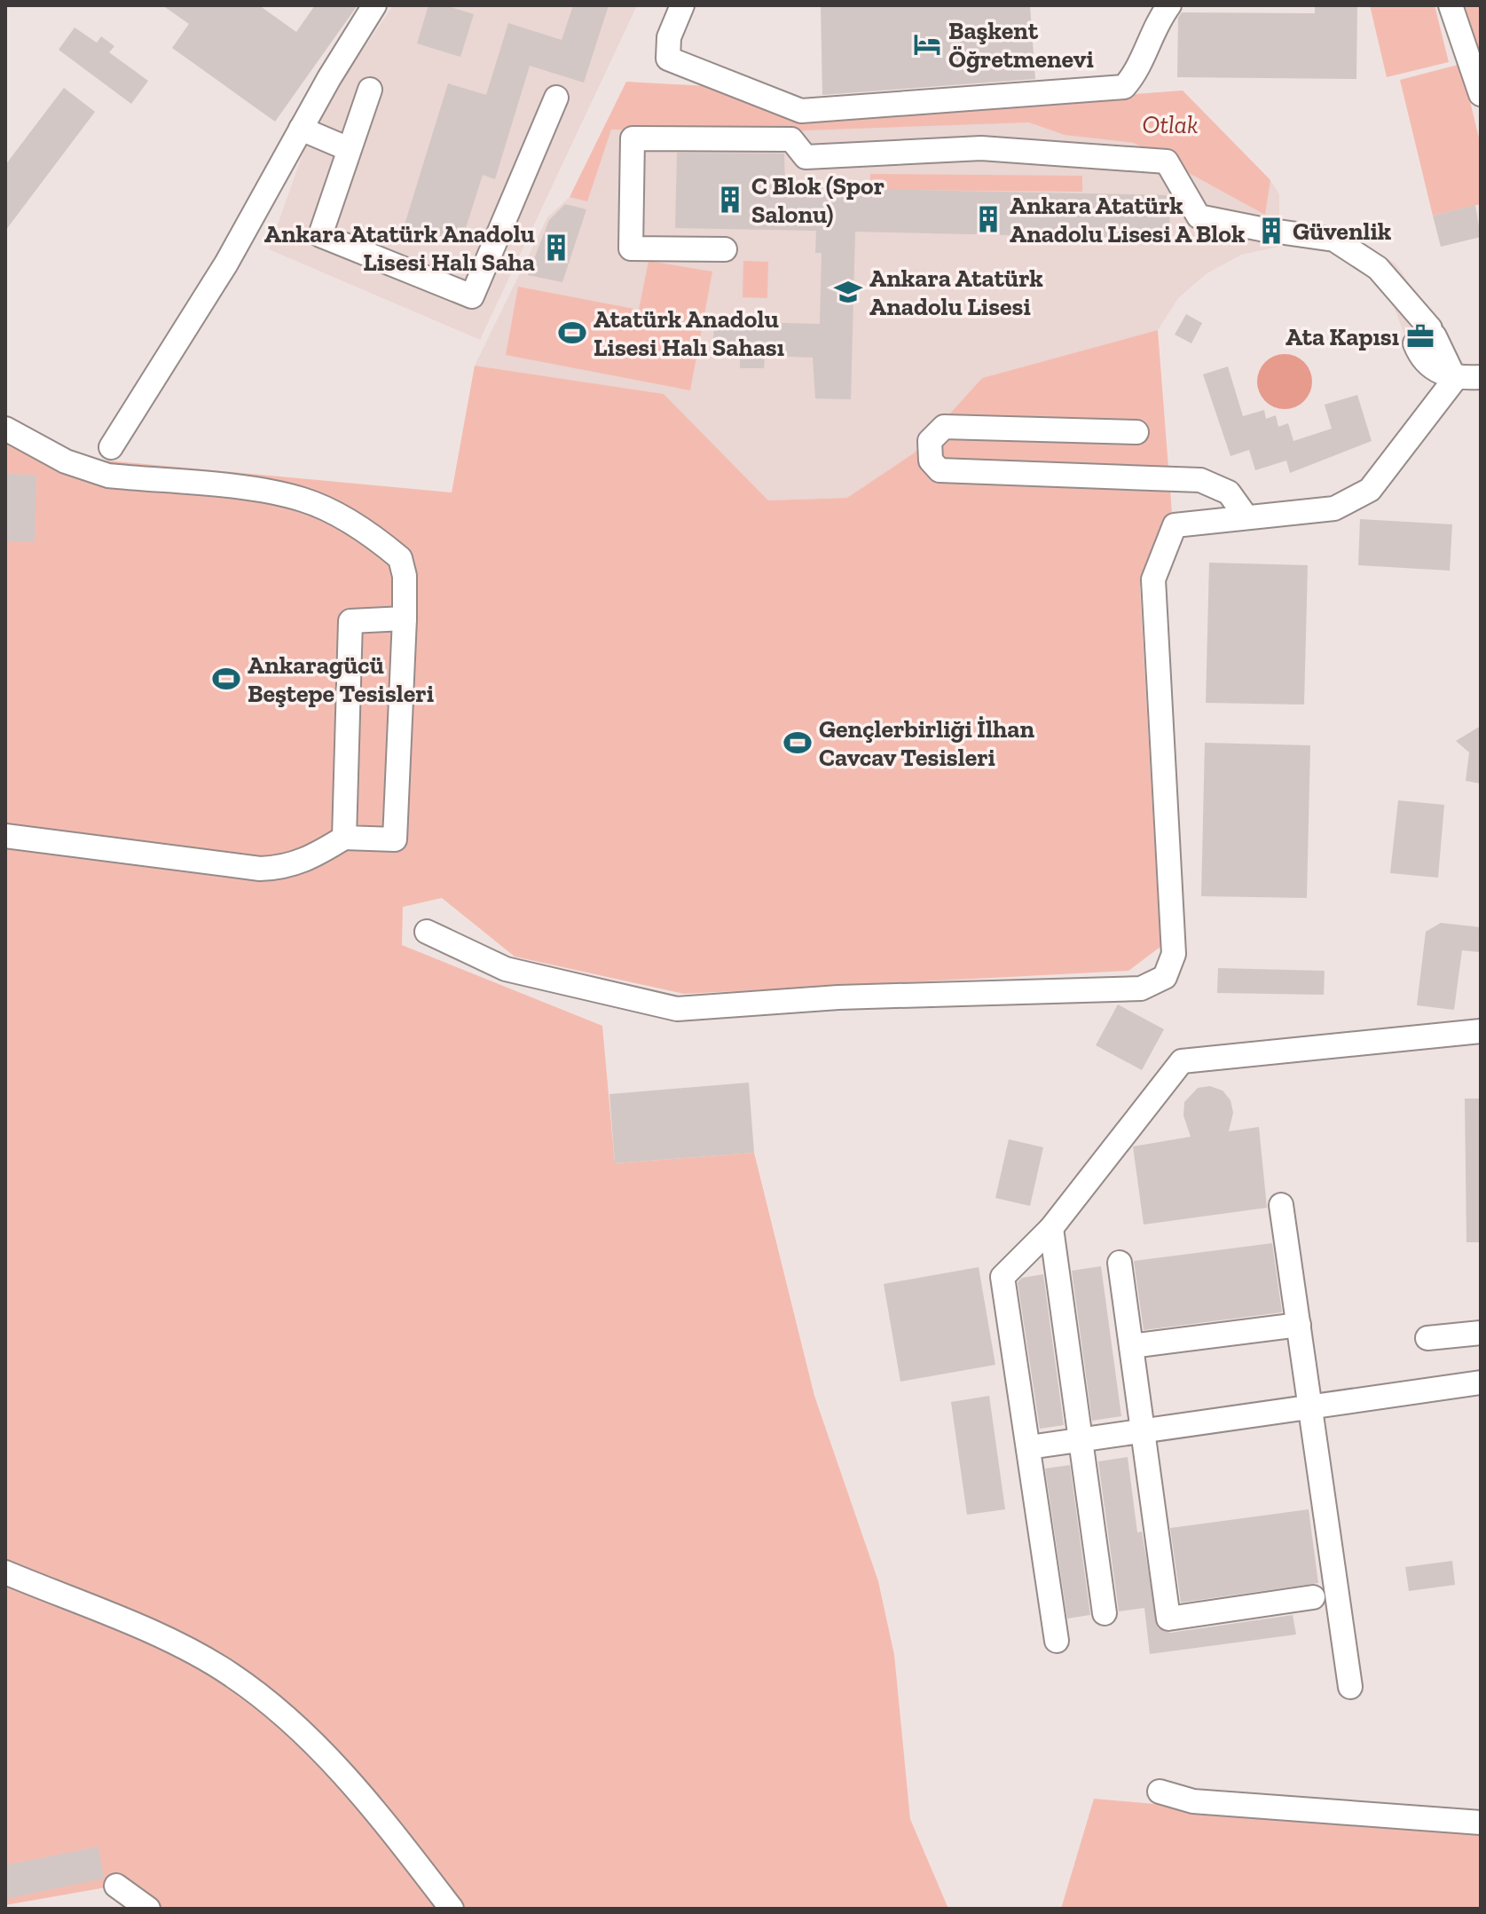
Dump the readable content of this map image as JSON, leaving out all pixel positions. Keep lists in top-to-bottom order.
{
  "parks": ["Otlak"],
  "places": {
    "hotel": ["Başkent Öğretmenevi"],
    "building": [
      "C Blok (Spor Salonu)",
      "Ankara Atatürk Anadolu Lisesi A Blok",
      "Güvenlik",
      "Ankara Atatürk Anadolu Lisesi Halı Saha"
    ],
    "school or university": ["Ankara Atatürk Anadolu Lisesi"],
    "sports": ["Atatürk Anadolu Lisesi Halı Sahası", "Ankaragücü Beştepe Tesisleri", "Gençlerbirliği İlhan Cavcav Tesisleri"],
    "office": ["Ata Kapısı"]
  }
}
